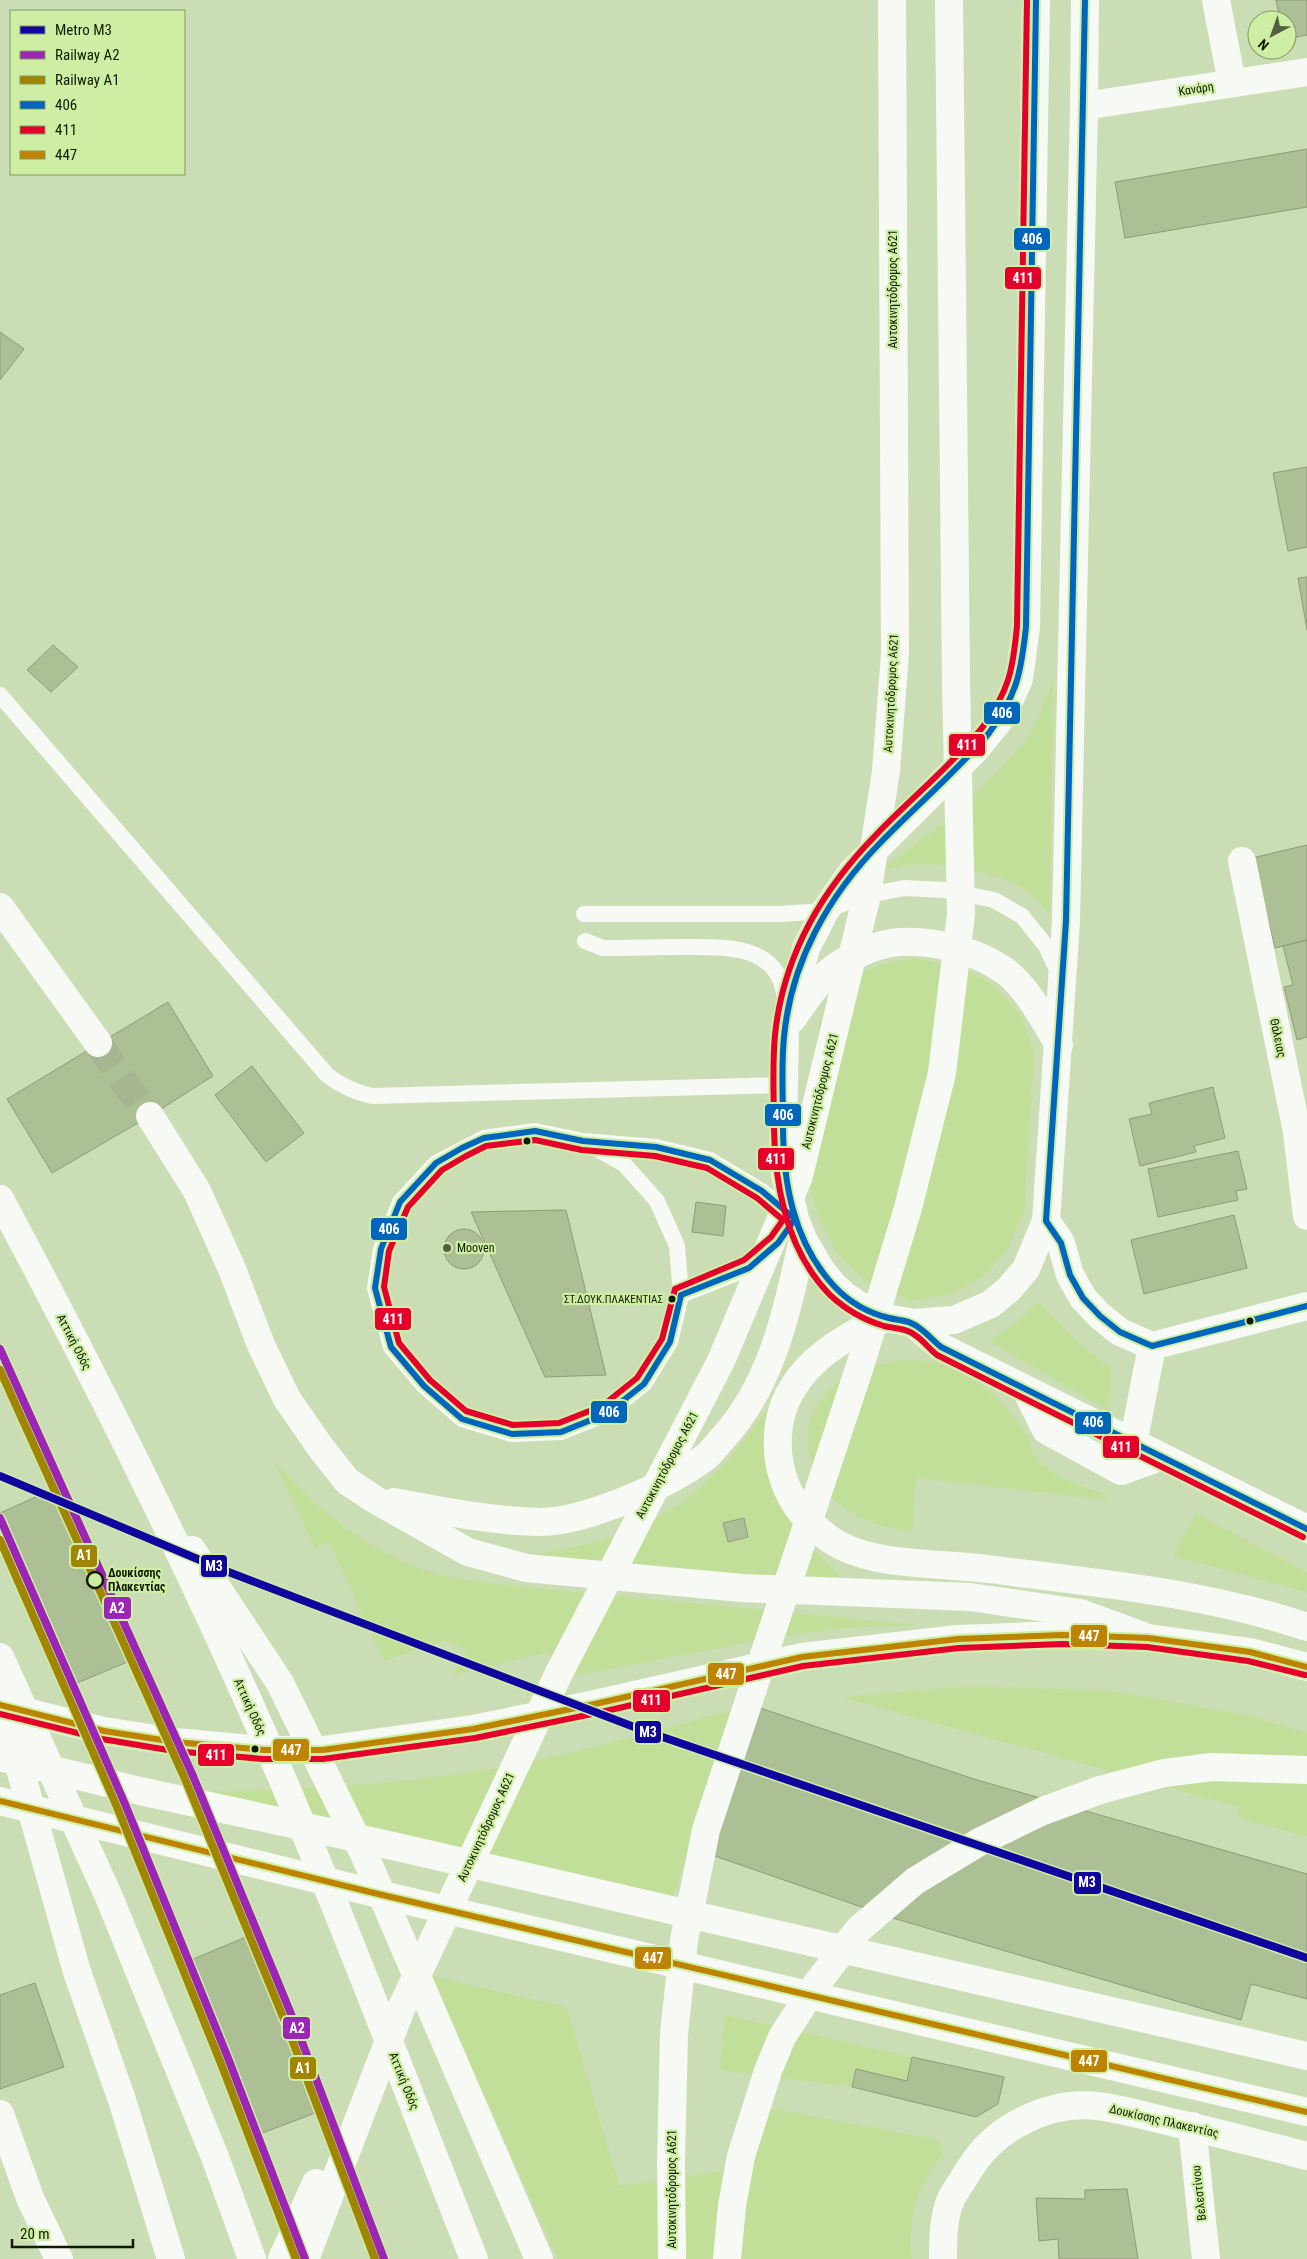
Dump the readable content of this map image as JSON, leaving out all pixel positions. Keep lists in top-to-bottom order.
{
  "streets": {
    "main road": [
      "Κανάρη",
      "Αυτοκινητόδρομος Α621",
      "Θάλειας",
      "Αττική Οδός",
      "Δουκίσσης Πλακεντίας",
      "Βελεστίνου"
    ]
  },
  "crossings": [
    ["Δουκίσσης Πλακεντίας", "Βελεστίνου"]
  ],
  "places": ["Mooven", "ΣΤ.ΔΟΥΚ.ΠΛΑΚΕΝΤΙΑΣ", "Δουκίσσης Πλακεντίας"],
  "lines": [
    "transit line 406",
    "transit line 411",
    "rail line A2",
    "rail line A1",
    "metro line Μ3",
    "transit line 447"
  ],
  "legend": [
    "Metro Μ3",
    "Railway A2",
    "Railway A1",
    "406",
    "411",
    "447"
  ],
  "scale_bar": "20 m",
  "north": "bottom left"
}
